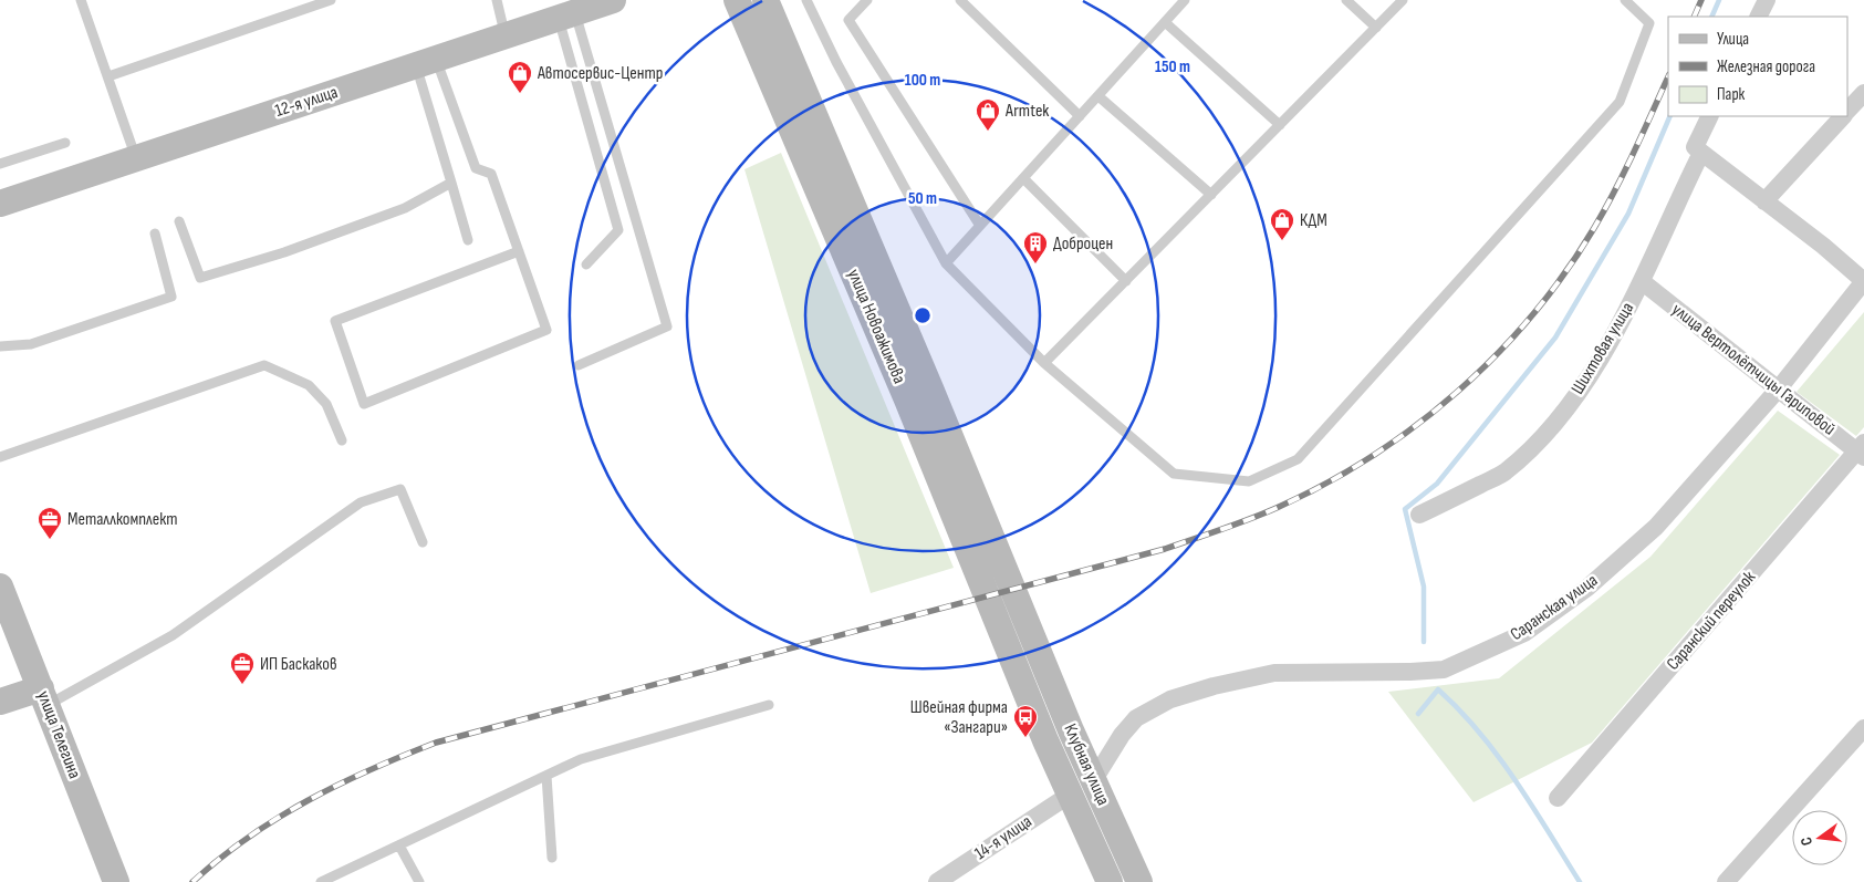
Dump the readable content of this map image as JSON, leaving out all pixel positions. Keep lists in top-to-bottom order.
{
  "streets": {
    "main road": [
      "12-я улица",
      "улица Новоажимова",
      "улица Телегина",
      "Клубная улица"
    ],
    "street": [
      "Шихтовая улица",
      "улица Вертолётчицы Гариповой",
      "Саранская улица",
      "Саранский переулок",
      "14-я улица"
    ]
  },
  "crossings": [
    ["улица Новоажимова", "Клубная улица"],
    ["Шихтовая улица", "улица Вертолётчицы Гариповой"],
    ["улица Вертолётчицы Гариповой", "Саранская улица"],
    ["улица Вертолётчицы Гариповой", "Саранский переулок"],
    ["Саранская улица", "Клубная улица"],
    ["Клубная улица", "14-я улица"]
  ],
  "places": {
    "shop": ["Автосервис-Центр", "Armtek", "КДМ"],
    "building": ["Доброцен"],
    "office": ["Металлкомплект", "ИП Баскаков"],
    "bus stop": ["Швейная фирма «Зангари»"]
  },
  "legend": ["Улица", "Железная дорога", "Парк"],
  "north": "left",
  "rings": ["150 m", "100 m", "50 m"]
}
